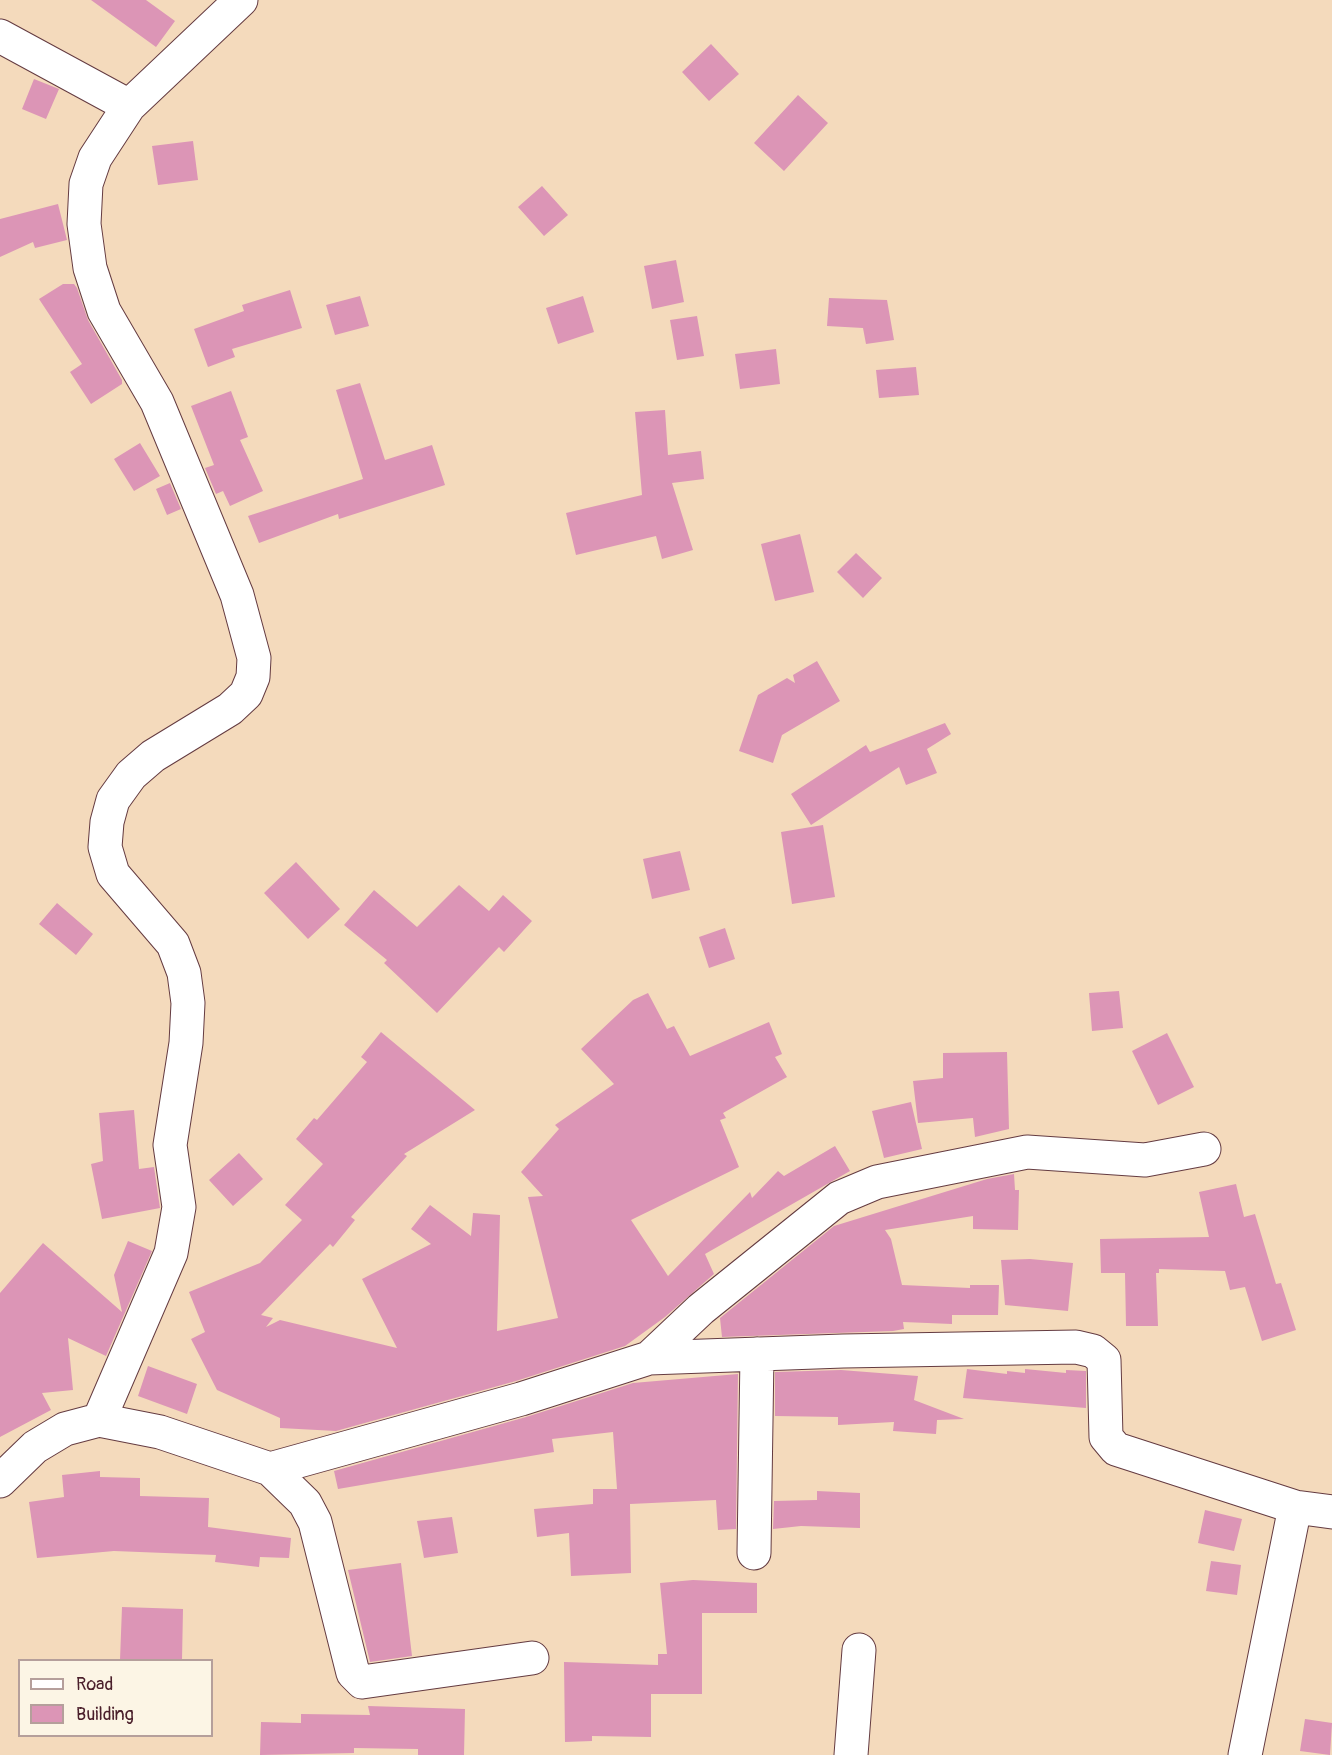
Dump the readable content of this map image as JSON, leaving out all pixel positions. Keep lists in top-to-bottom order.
{
  "legend": ["Road", "Building"]
}
